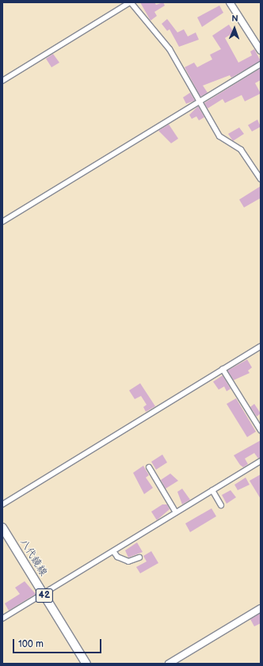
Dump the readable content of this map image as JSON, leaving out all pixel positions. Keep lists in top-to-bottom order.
{
  "streets": {
    "main road": ["八代鏡線", "42"]
  },
  "scale_bar": "100 m",
  "north": "top"
}
